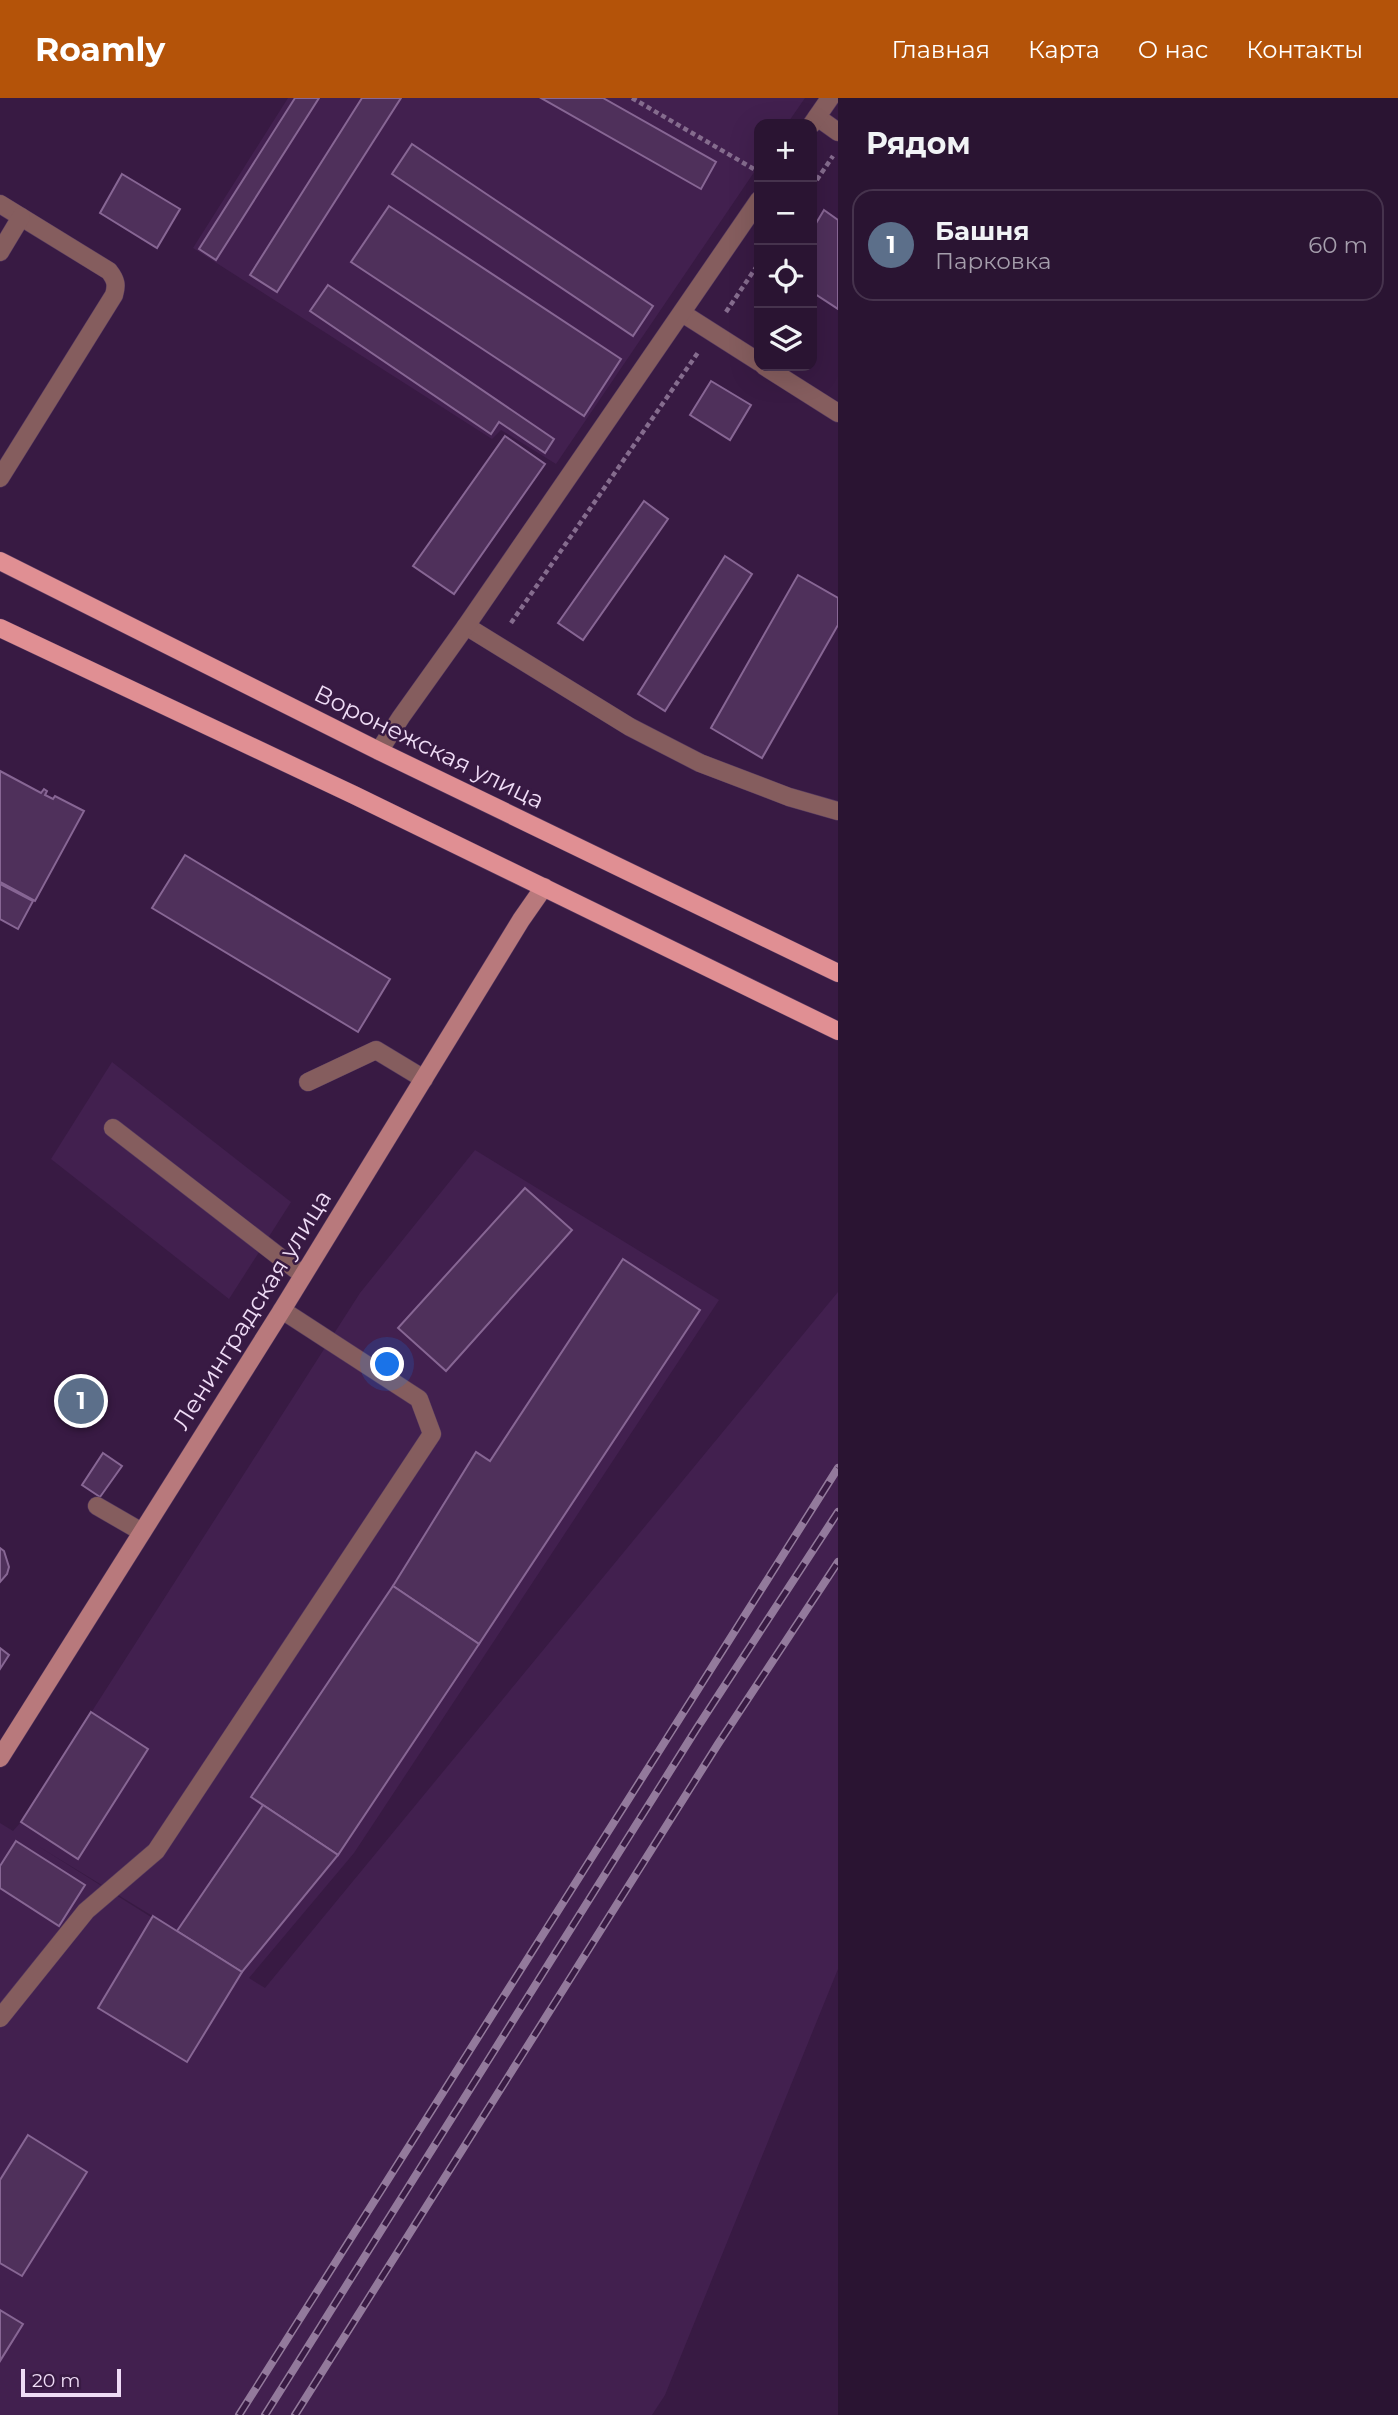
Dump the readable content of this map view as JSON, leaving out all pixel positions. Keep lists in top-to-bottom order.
{
  "streets": {
    "main road": ["Воронежская улица"],
    "street": ["Ленинградская улица"]
  },
  "scale_bar": "20 m",
  "page": {
    "header": "Roamly",
    "nav": [
      "Главная",
      "Карта",
      "О нас",
      "Контакты"
    ],
    "heading": "Рядом",
    "map_buttons": ["+", "−"],
    "list": [
      {
        "mark": "1",
        "name": "Башня",
        "note": "Парковка",
        "value": "60 m"
      }
    ],
    "pins": "1",
    "scale": "20 m"
  }
}
